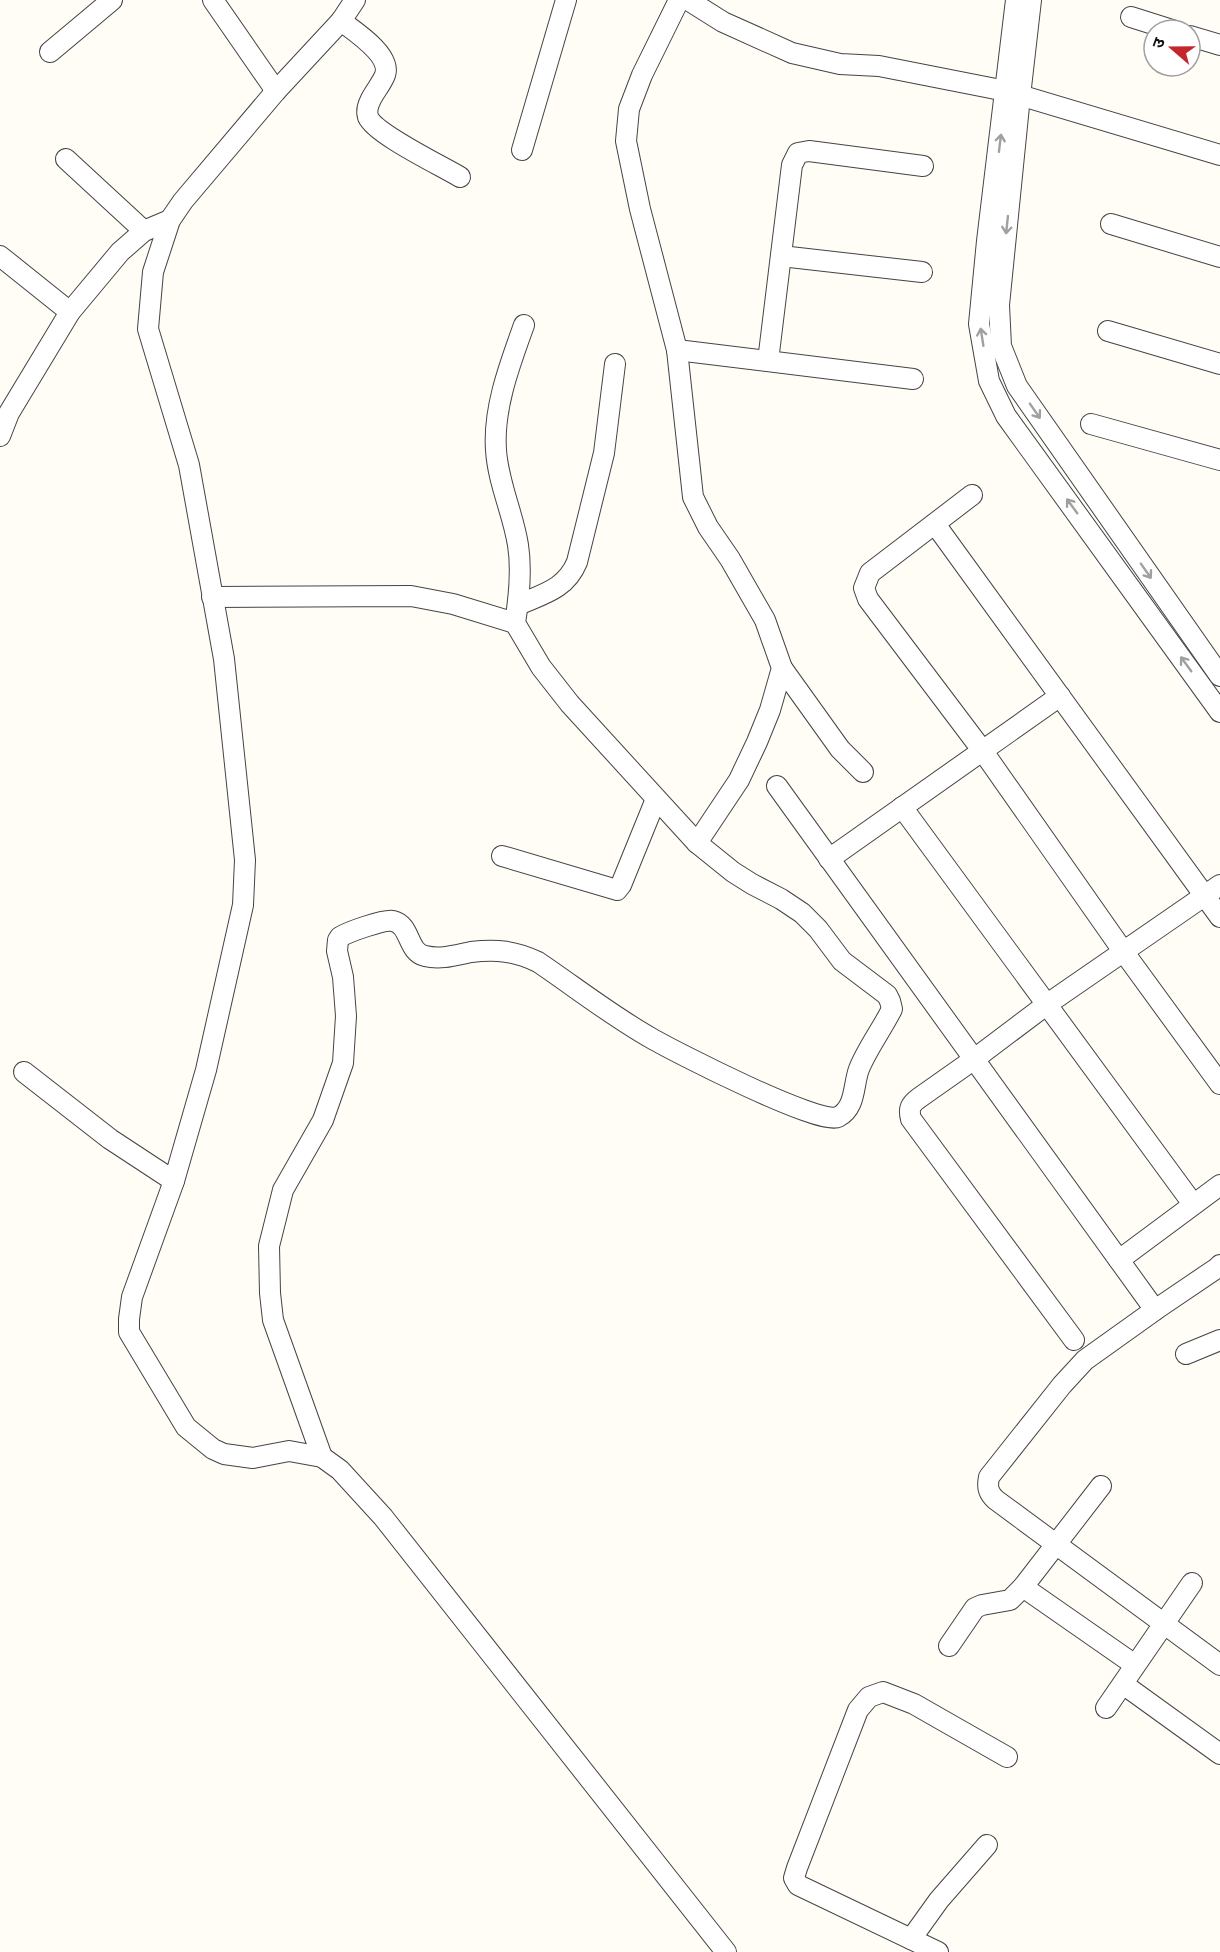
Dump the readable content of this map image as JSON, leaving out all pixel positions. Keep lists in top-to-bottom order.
{
  "north": "left"
}
